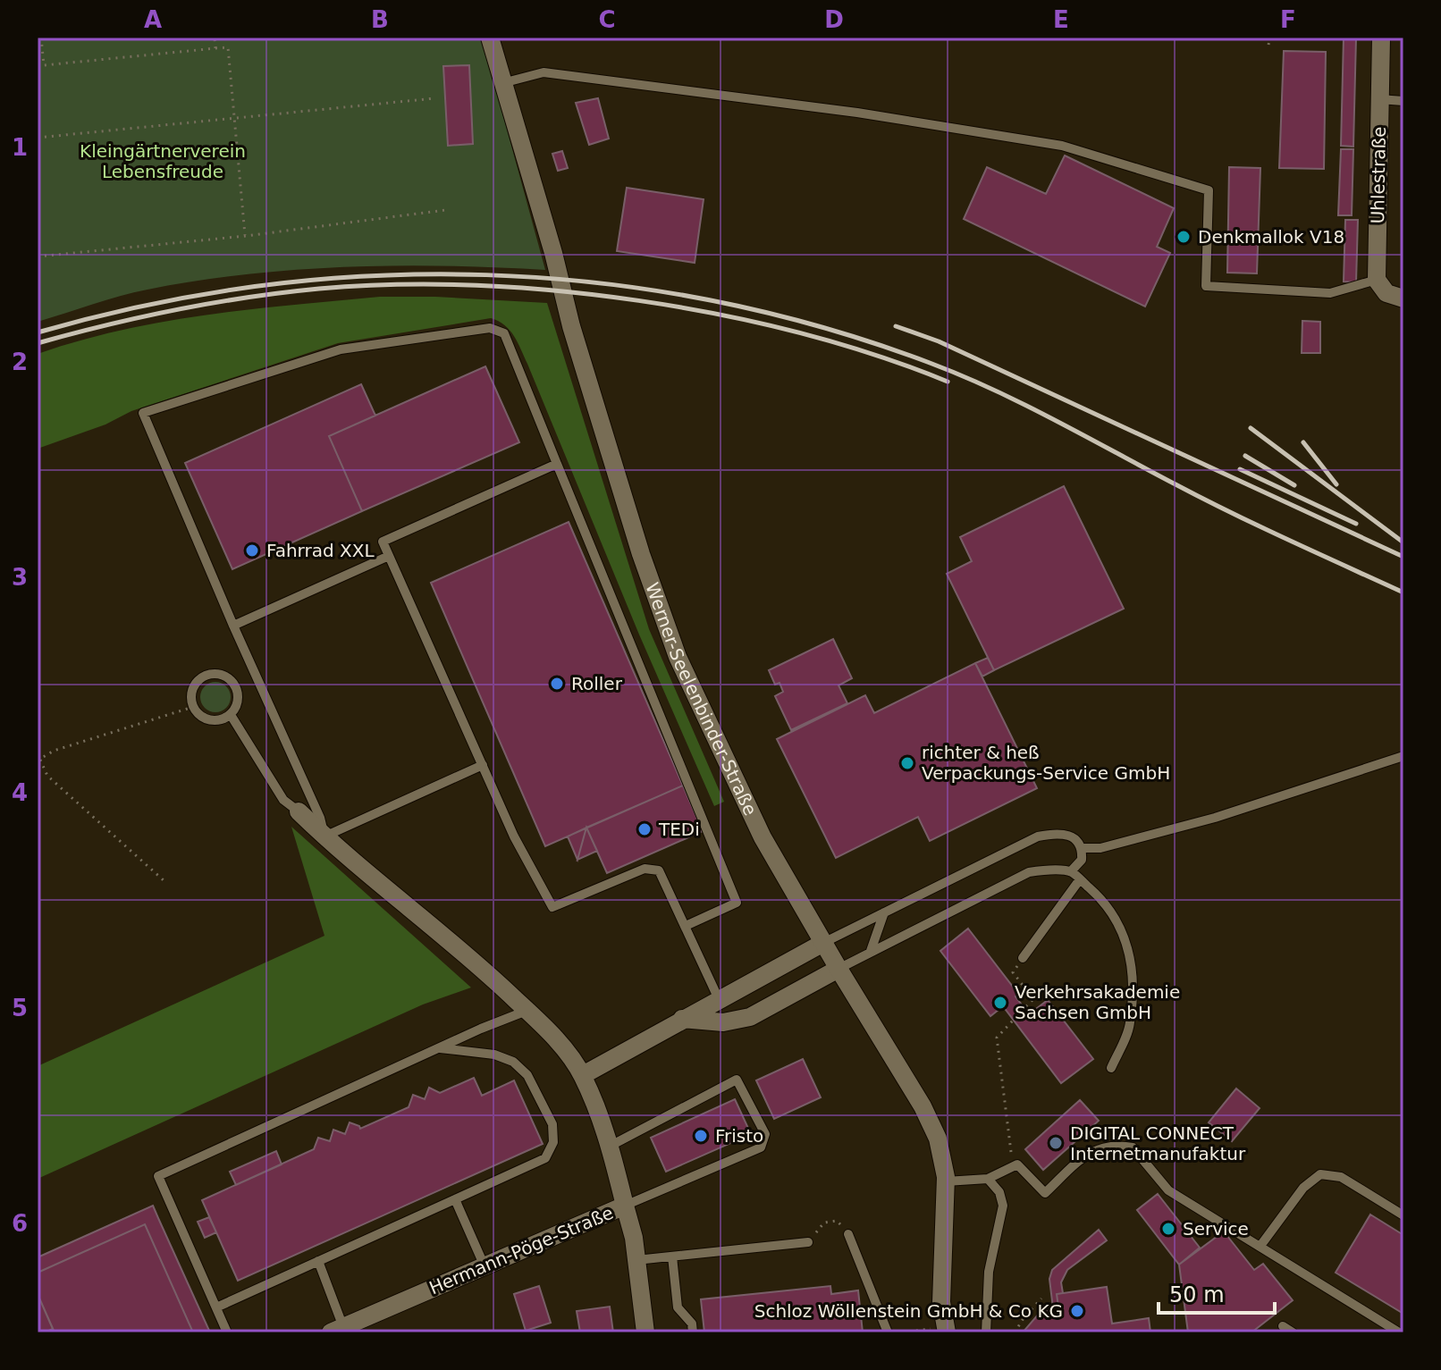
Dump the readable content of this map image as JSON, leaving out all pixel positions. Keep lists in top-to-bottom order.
{
  "streets": {
    "street": ["Uhlestraße", "Werner-Seelenbinder-Straße", "Hermann-Pöge-Straße"]
  },
  "parks": ["Kleingärtnerverein Lebensfreude"],
  "places": [
    "Denkmallok V18",
    "Fahrrad XXL",
    "Roller",
    "richter & heß Verpackungs-Service GmbH",
    "TEDi",
    "Verkehrsakademie Sachsen GmbH",
    "Fristo",
    "DIGITAL CONNECT Internetmanufaktur",
    "Service",
    "Schloz Wöllenstein GmbH & Co KG"
  ],
  "scale_bar": "50 m",
  "grid": {
    "columns": [
      "A",
      "B",
      "C",
      "D",
      "E",
      "F"
    ],
    "rows": [
      "1",
      "2",
      "3",
      "4",
      "5",
      "6"
    ]
  }
}
